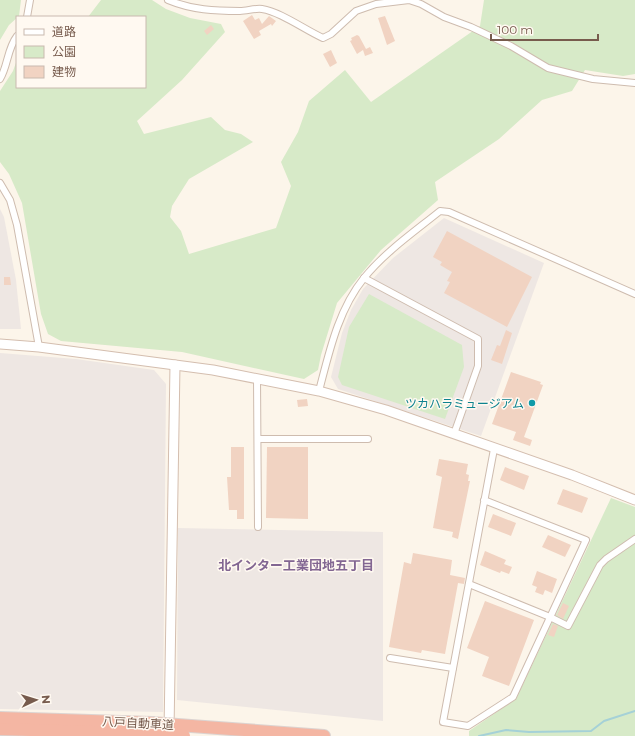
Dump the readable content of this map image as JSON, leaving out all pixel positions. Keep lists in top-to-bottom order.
{
  "streets": {
    "highway": ["八戸自動車道"]
  },
  "districts": ["北インター工業団地五丁目"],
  "places": ["ツカハラミュージアム"],
  "legend": ["道路", "公園", "建物"],
  "scale_bar": "100 m",
  "north": "right"
}
